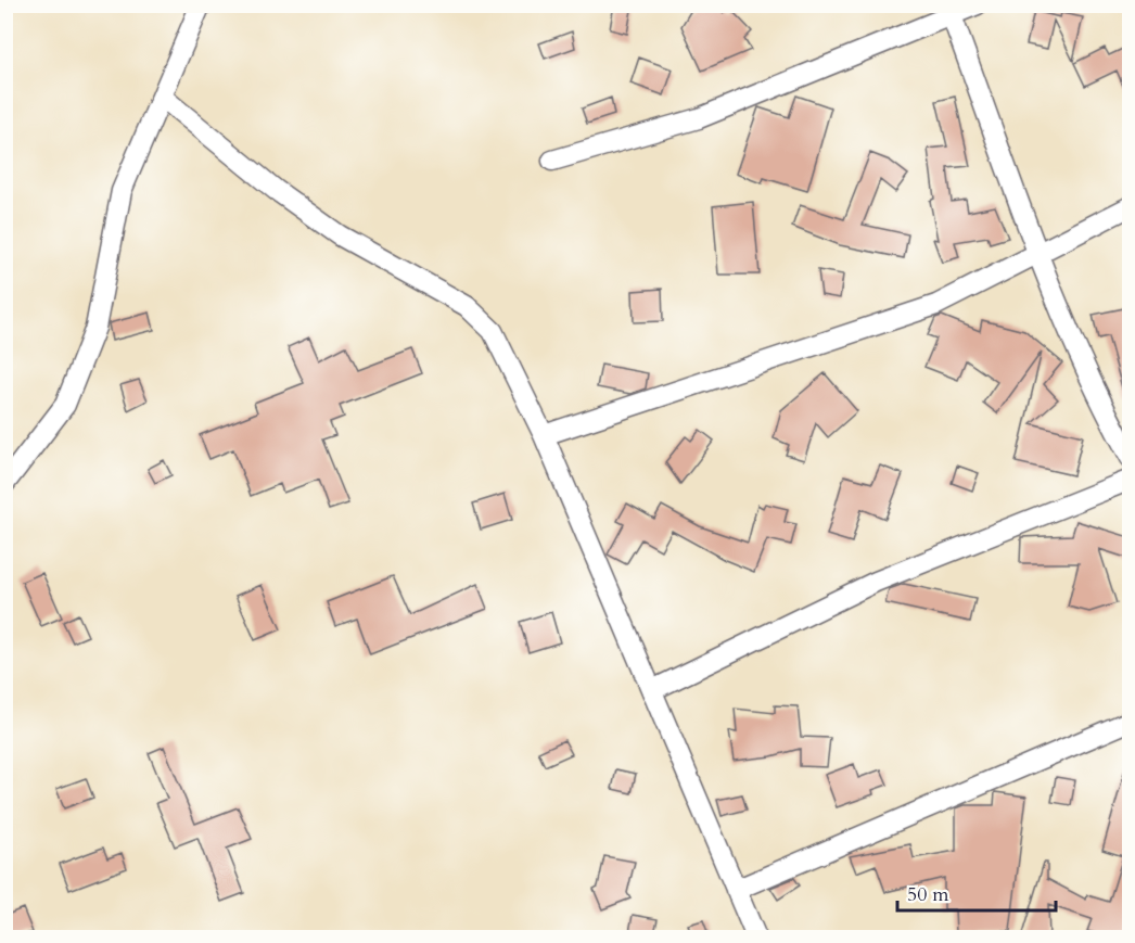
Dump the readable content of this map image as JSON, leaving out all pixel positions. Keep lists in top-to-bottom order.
{
  "scale_bar": "50 m"
}
